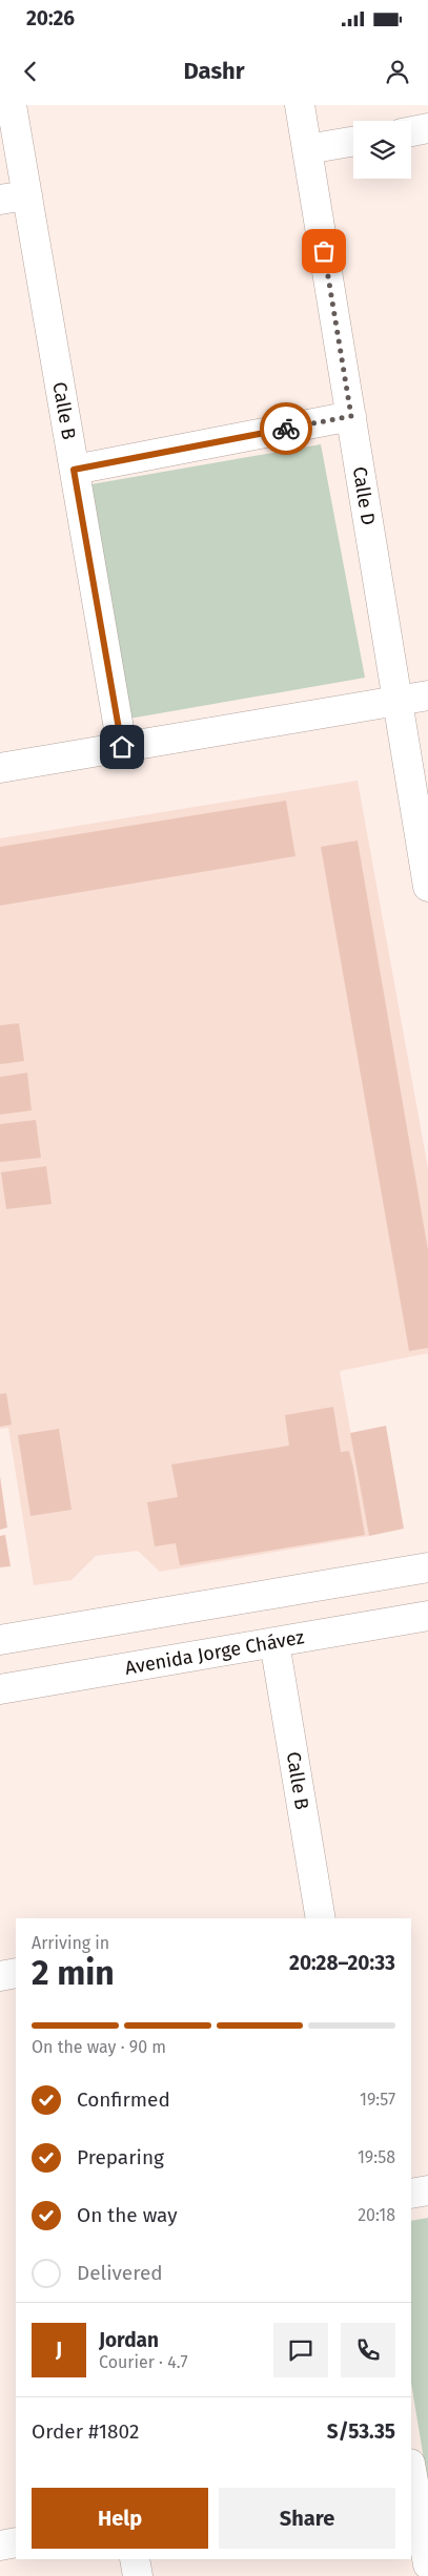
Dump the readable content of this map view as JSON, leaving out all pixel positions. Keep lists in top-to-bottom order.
{
  "streets": {
    "street": ["Calle B", "Calle D", "Avenida Jorge Chávez"]
  },
  "crossings": [
    ["Calle B", "Avenida Jorge Chávez"]
  ],
  "page": {
    "status": "20:26",
    "header": "Dashr",
    "heading": ["2 min", "Arriving in", "20:28–20:33"],
    "panel": [
      "Jordan",
      "Courier · 4.7",
      "Order #1802",
      "S/53.35"
    ],
    "bar": "On the way · 90 m",
    "list": [
      ["Confirmed", "19:57"],
      ["Preparing", "19:58"],
      ["On the way", "20:18"],
      "Delivered"
    ],
    "round": "J",
    "buttons": ["Help", "Share"]
  }
}
